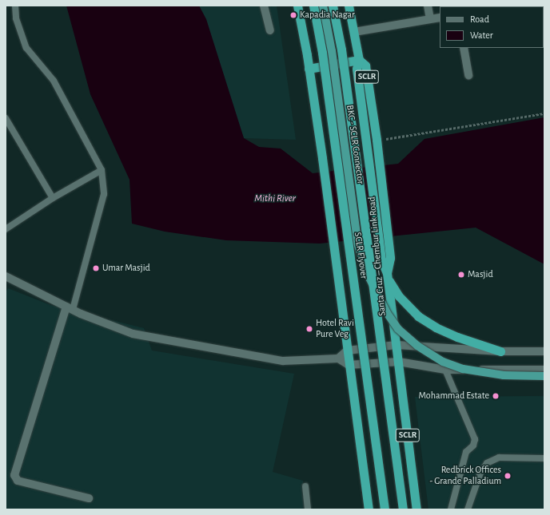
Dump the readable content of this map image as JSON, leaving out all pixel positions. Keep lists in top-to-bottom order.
{
  "streets": {
    "highway": ["SCLR", "SCLR Flyover", "Santa Cruz – Chembur Link Road"],
    "main road": ["BKC - SCLR Connector"]
  },
  "water": ["Mithi River"],
  "places": [
    "Kapadia Nagar",
    "Umar Masjid",
    "Masjid",
    "Hotel Ravi Pure Veg",
    "Mohammad Estate",
    "Redbrick Offices - Grande Palladium"
  ],
  "legend": ["Road", "Water"]
}
